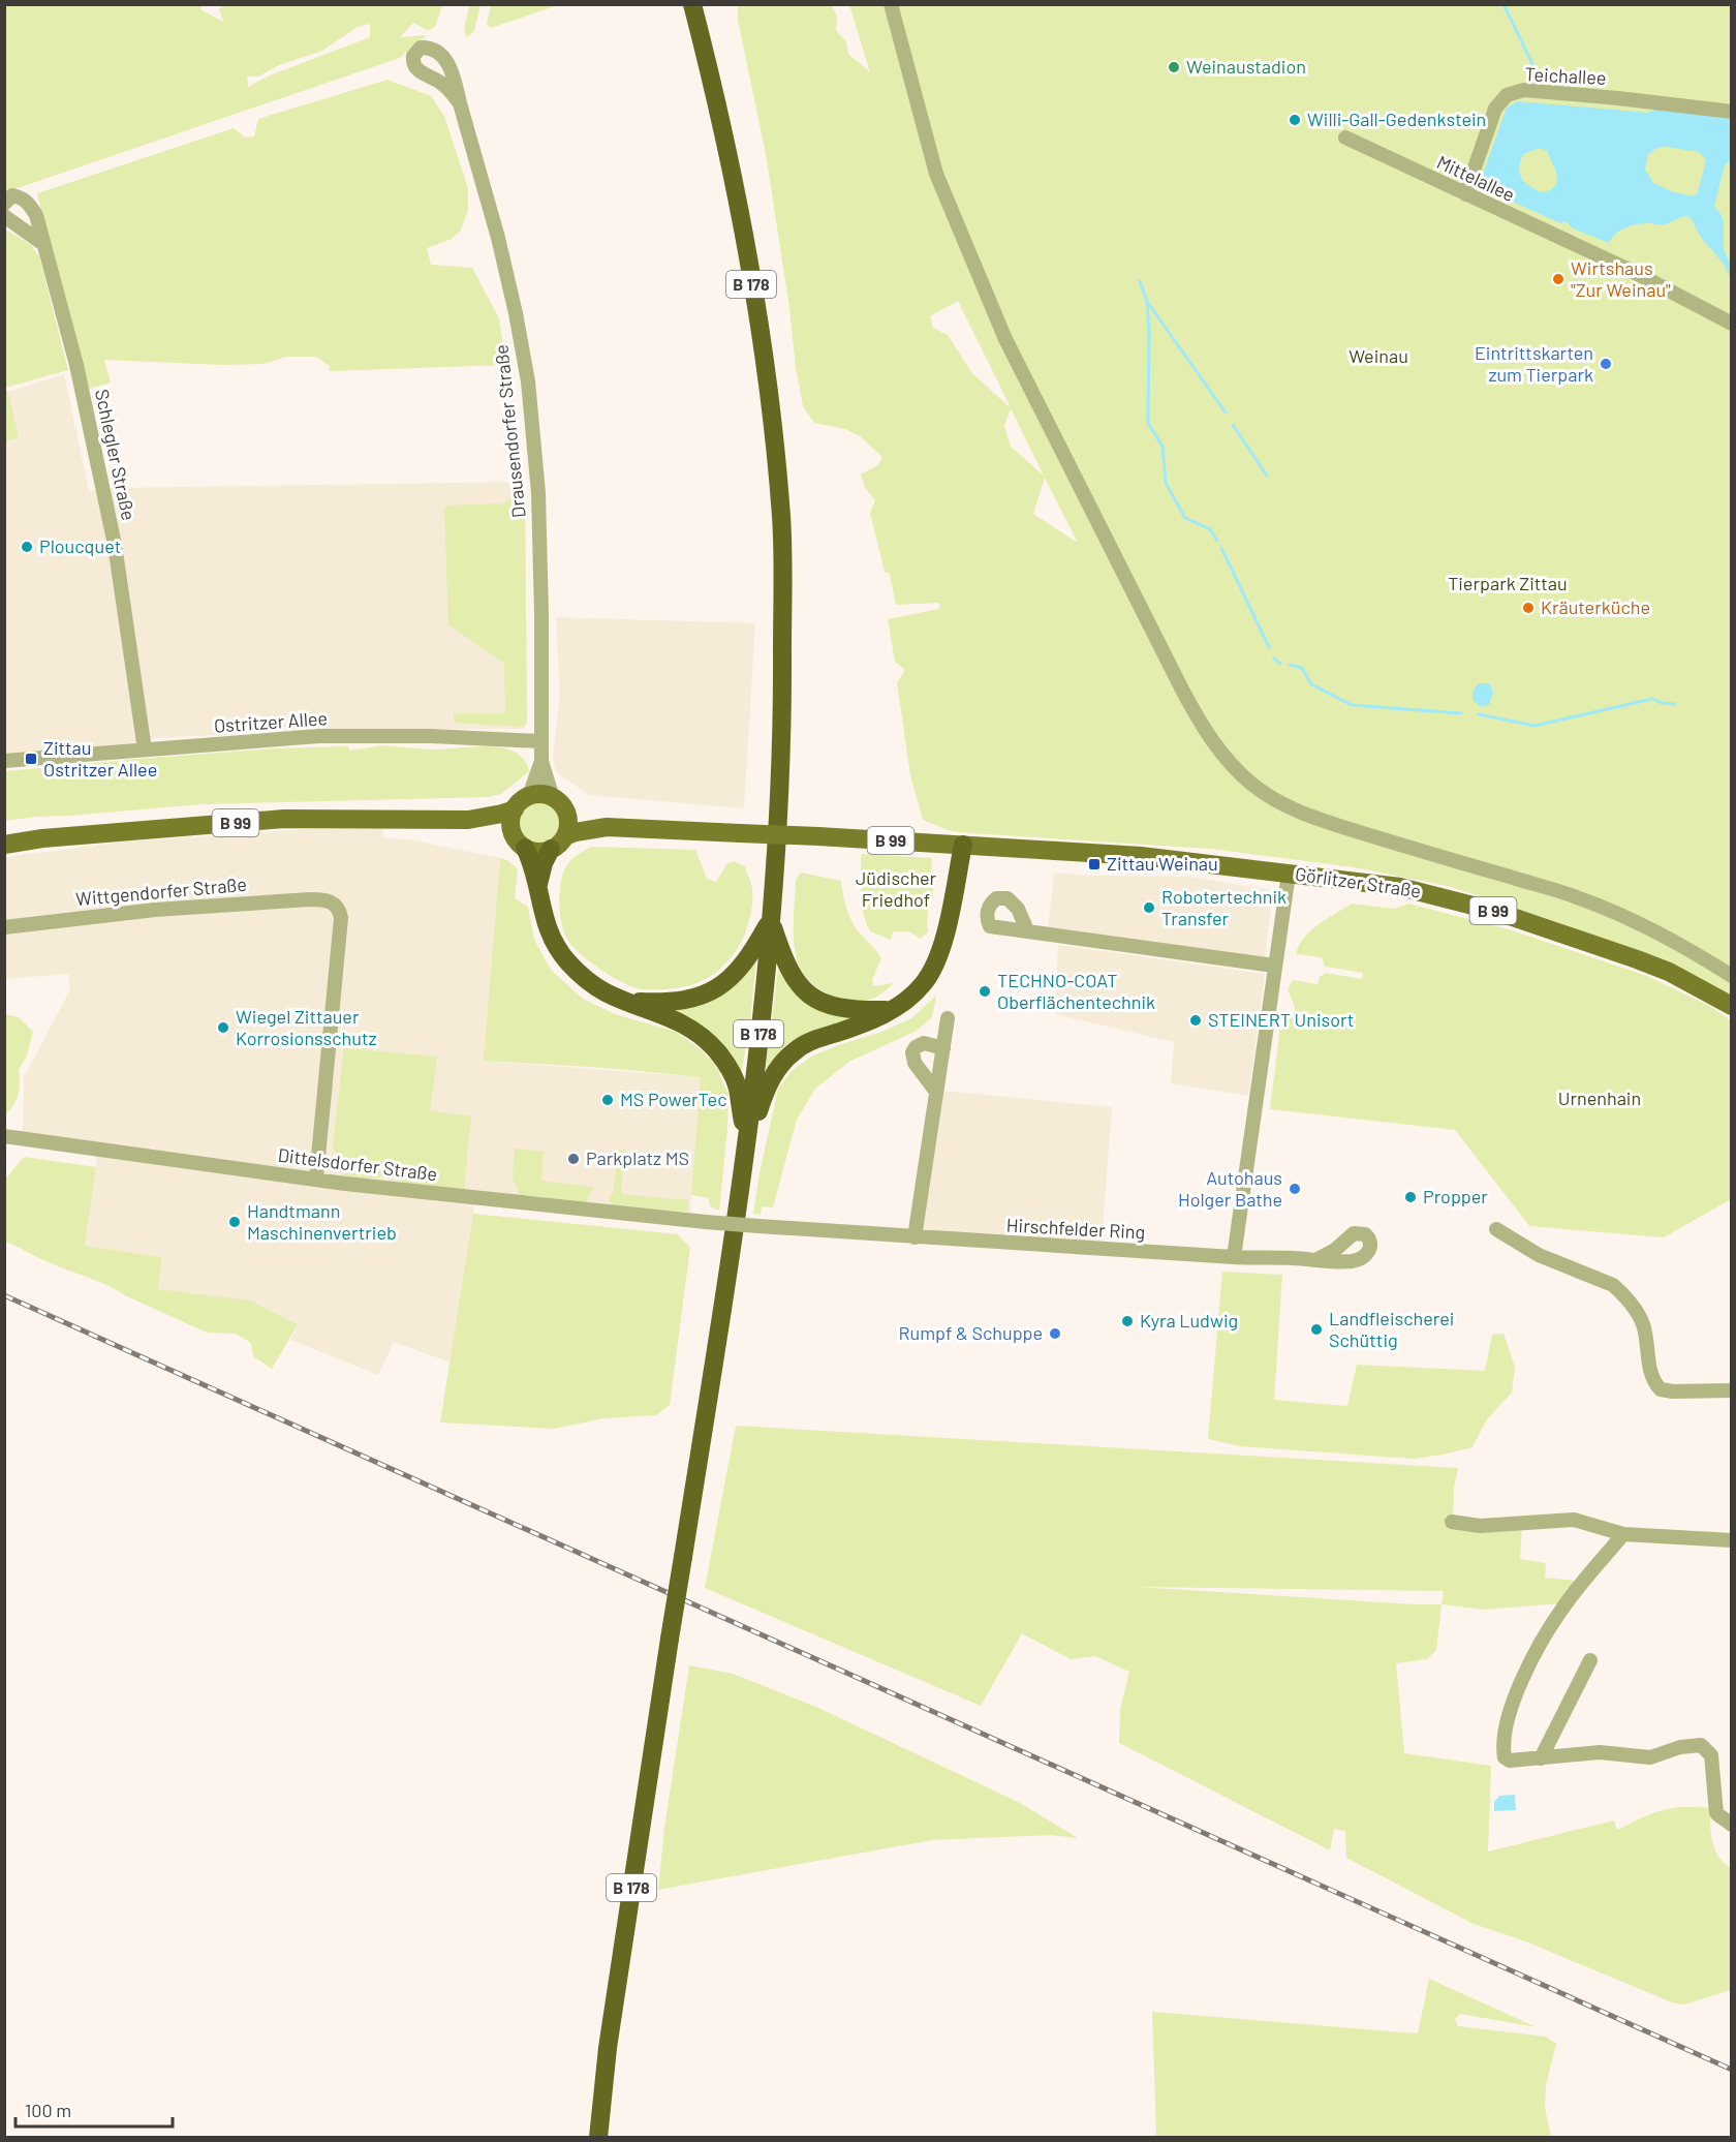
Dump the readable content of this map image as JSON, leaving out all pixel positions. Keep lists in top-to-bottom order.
{
  "streets": {
    "highway": ["B 178"],
    "main road": ["B 99", "Görlitzer Straße"],
    "street": [
      "Teichallee",
      "Mittelallee",
      "Drausendorfer Straße",
      "Schlegler Straße",
      "Ostritzer Allee",
      "Wittgendorfer Straße",
      "Dittelsdorfer Straße",
      "Hirschfelder Ring"
    ]
  },
  "crossings": [
    ["Teichallee", "Mittelallee"],
    ["Drausendorfer Straße", "Ostritzer Allee"],
    ["Drausendorfer Straße", "B 99"],
    ["Schlegler Straße", "Ostritzer Allee"],
    ["B 99", "Görlitzer Straße"],
    ["Wittgendorfer Straße", "Dittelsdorfer Straße"],
    ["Dittelsdorfer Straße", "Hirschfelder Ring"]
  ],
  "parks": [
    "Weinau",
    "Tierpark Zittau",
    "Jüdischer Friedhof",
    "Urnenhain"
  ],
  "places": {
    "other": [
      "Weinaustadion",
      "Willi-Gall-Gedenkstein",
      "Wirtshaus \"Zur Weinau\"",
      "Eintrittskarten zum Tierpark",
      "Ploucquet",
      "Kräuterküche",
      "Robotertechnik Transfer",
      "TECHNO-COAT Oberflächentechnik",
      "STEINERT Unisort",
      "Wiegel Zittauer Korrosionsschutz",
      "MS PowerTec",
      "Parkplatz MS",
      "Autohaus Holger Bathe",
      "Propper",
      "Handtmann Maschinenvertrieb",
      "Kyra Ludwig",
      "Landfleischerei Schüttig",
      "Rumpf & Schuppe"
    ],
    "transit": ["Zittau Ostritzer Allee", "Zittau Weinau"]
  },
  "scale_bar": "100 m"
}
